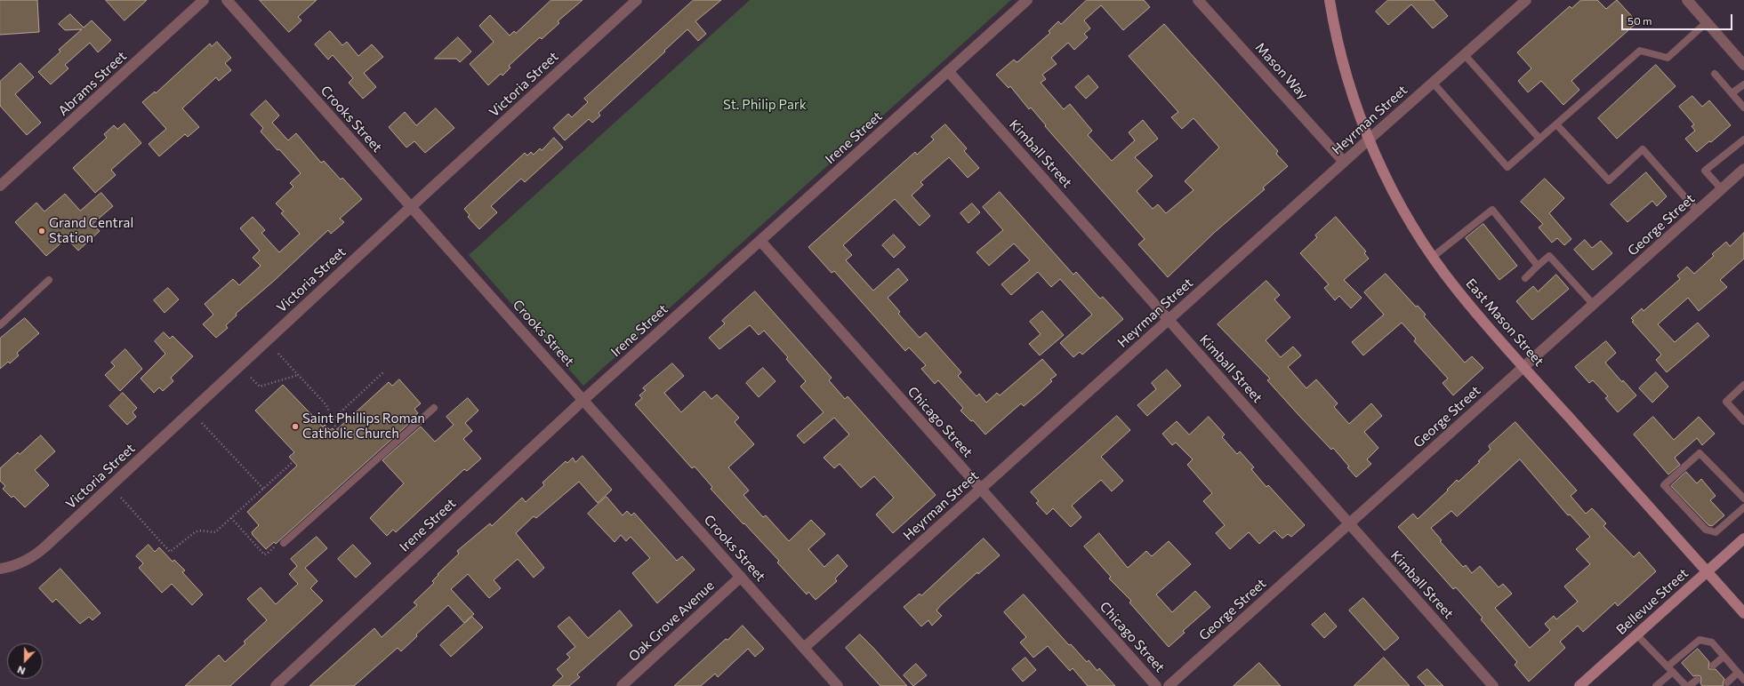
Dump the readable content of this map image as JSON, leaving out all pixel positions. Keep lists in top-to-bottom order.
{
  "streets": {
    "main road": ["East Mason Street", "Bellevue Street"],
    "street": [
      "Mason Way",
      "Abrams Street",
      "Victoria Street",
      "Crooks Street",
      "Heyrman Street",
      "Irene Street",
      "Kimball Street",
      "George Street",
      "Chicago Street",
      "Oak Grove Avenue"
    ]
  },
  "crossings": [
    ["Mason Way", "Heyrman Street"],
    ["Victoria Street", "Crooks Street"],
    ["Crooks Street", "Heyrman Street"],
    ["Crooks Street", "Irene Street"],
    ["Crooks Street", "Oak Grove Avenue"],
    ["Heyrman Street", "Kimball Street"],
    ["Heyrman Street", "East Mason Street"],
    ["Heyrman Street", "Chicago Street"],
    ["Irene Street", "Kimball Street"],
    ["Irene Street", "Chicago Street"],
    ["Kimball Street", "George Street"],
    ["George Street", "East Mason Street"],
    ["East Mason Street", "Bellevue Street"]
  ],
  "parks": ["St. Philip Park"],
  "places": ["Grand Central Station", "Saint Phillips Roman Catholic Church"],
  "scale_bar": "50 m",
  "north": "bottom"
}
